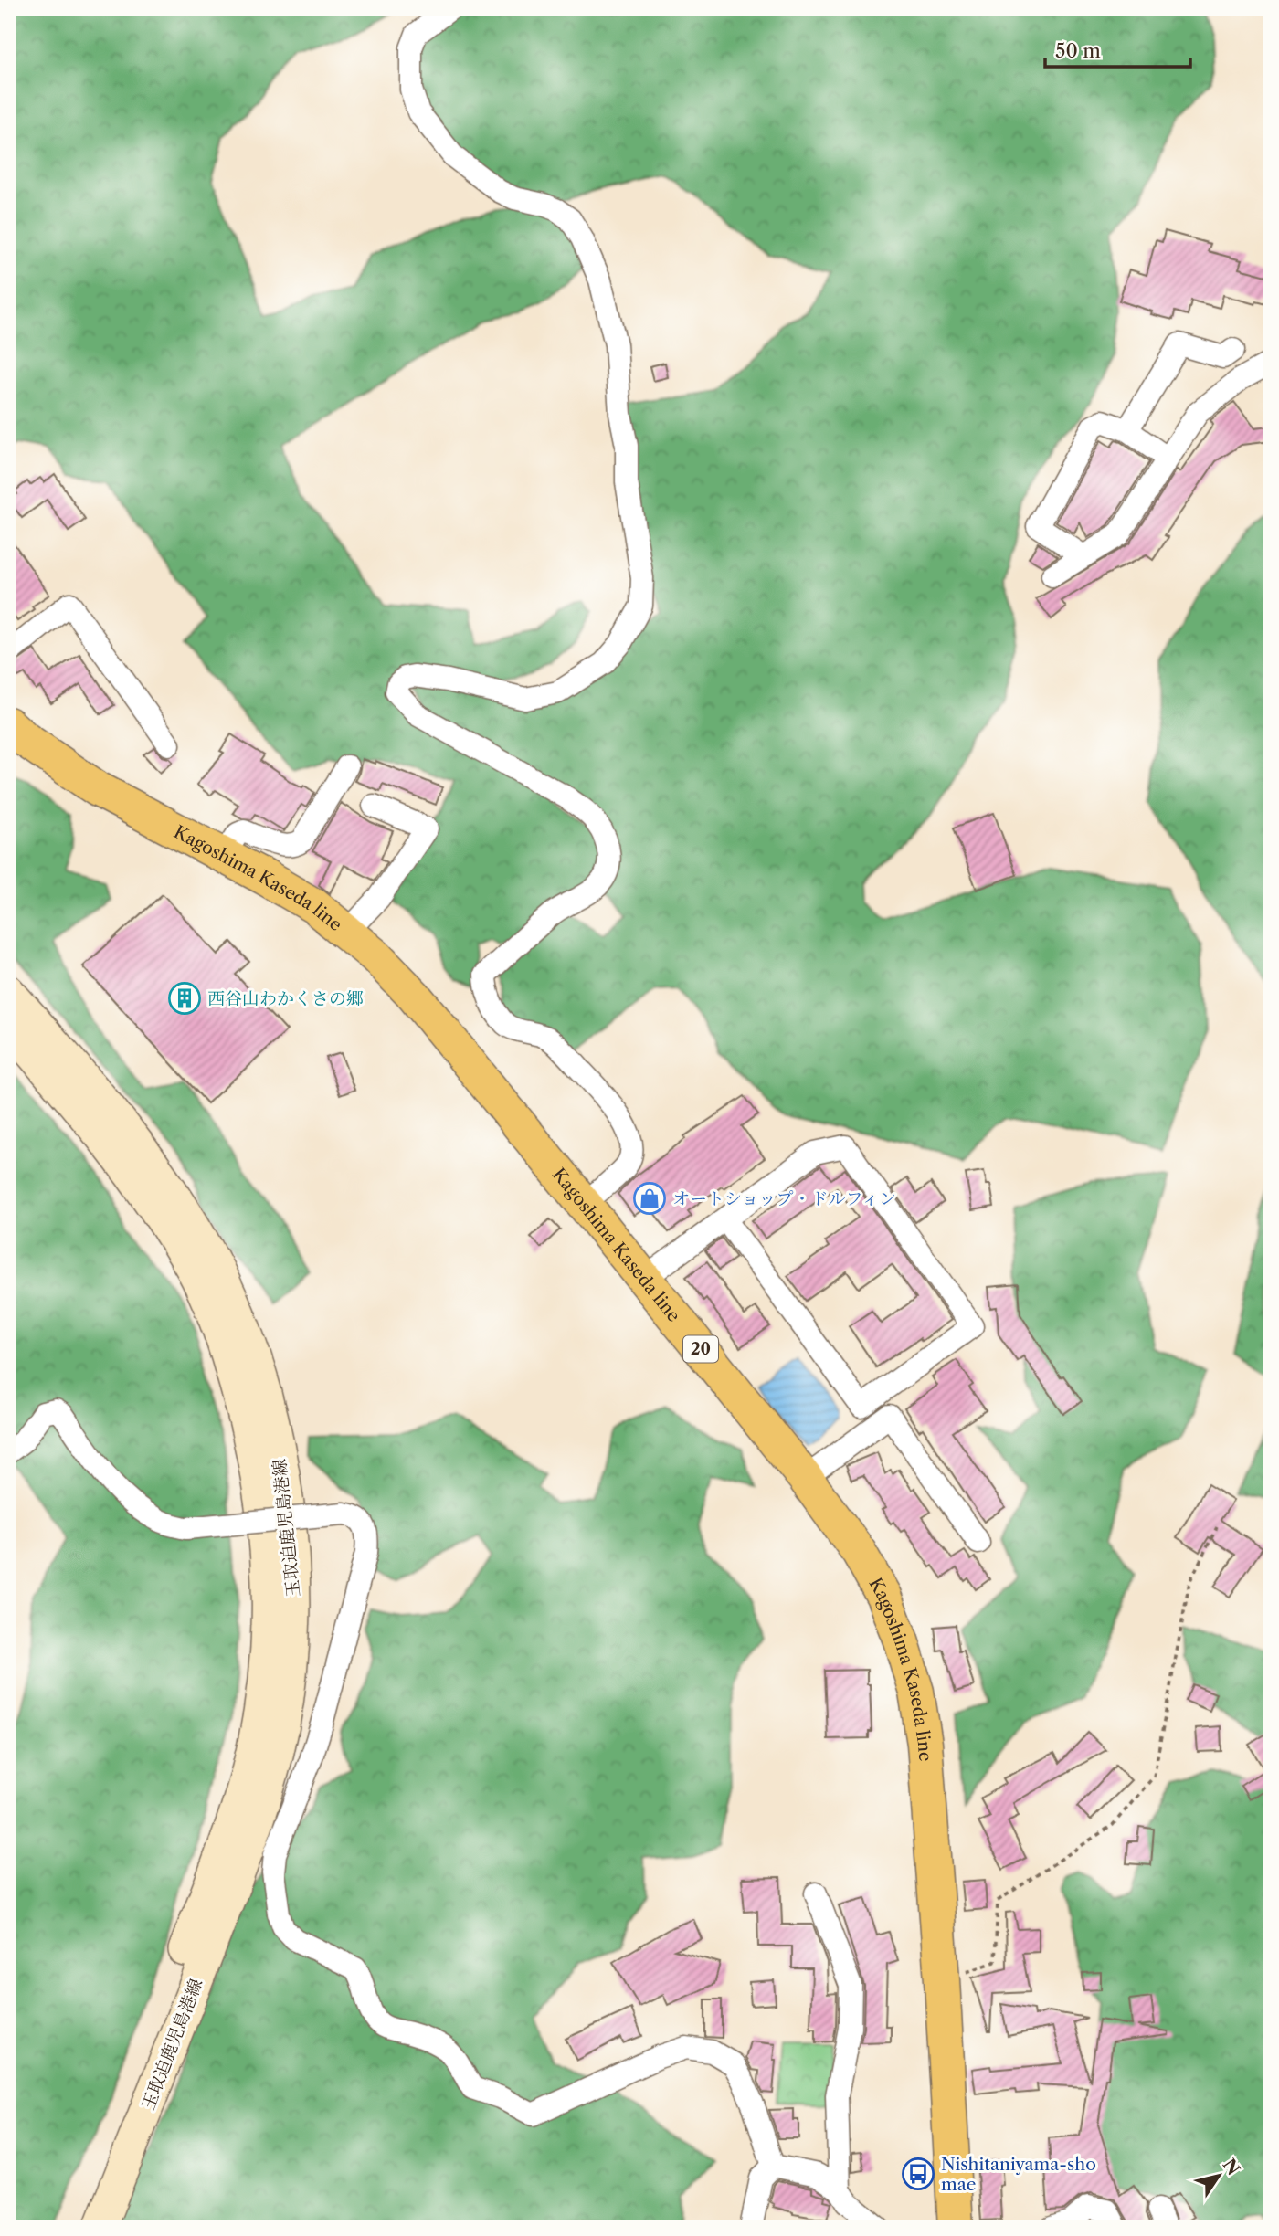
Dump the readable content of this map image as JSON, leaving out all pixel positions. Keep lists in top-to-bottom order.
{
  "streets": {
    "main road": ["Kagoshima Kaseda line", "20", "玉取迫鹿児島港線"]
  },
  "places": {
    "building": ["西谷山わかくさの郷"],
    "shop": ["オートショップ・ドルフィン"],
    "bus stop": ["Nishitaniyama-sho mae"]
  },
  "scale_bar": "50 m",
  "north": "top right"
}
